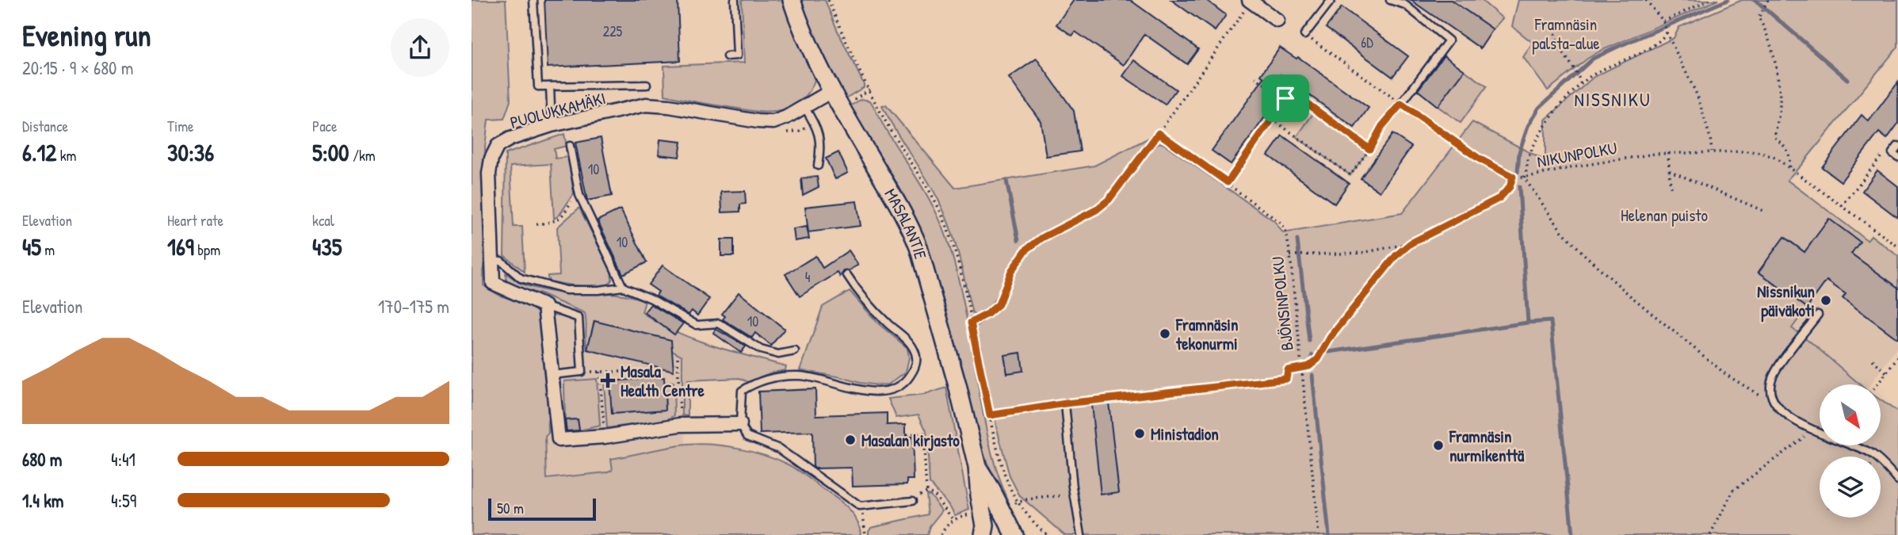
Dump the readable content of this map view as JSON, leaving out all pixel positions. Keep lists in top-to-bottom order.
{
  "streets": {
    "street": ["PUOLUKKAMÄKI", "MASALANTIE"],
    "path": ["NIKUNPOLKU", "BJÖNSINPOLKU"]
  },
  "crossings": [
    ["PUOLUKKAMÄKI", "MASALANTIE"]
  ],
  "districts": ["NISSNIKU"],
  "parks": ["Framnäsin palsta-alue", "Helenan puisto"],
  "places": {
    "other": [
      "Nissnikun päiväkoti",
      "Framnäsin tekonurmi",
      "Ministadion",
      "Masalan kirjasto",
      "Framnäsin nurmikenttä"
    ],
    "health": ["Masala Health Centre"]
  },
  "house_numbers": [
    "225",
    "6D",
    "10",
    "10",
    "4",
    "10"
  ],
  "scale_bar": "50 m",
  "north": "bottom right",
  "page": {
    "heading": ["Evening run", "20:15 · 9 × 680 m"],
    "stats": [
      ["Distance", "6.12 km"],
      ["Time", "30:36"],
      ["Pace", "5:00 /km"],
      ["Elevation", "45 m"],
      ["Heart rate", "169 bpm"],
      ["kcal", "435"]
    ],
    "chart": ["Elevation", "170–175 m"],
    "list": [
      {
        "name": "680 m",
        "note": "4:41"
      },
      {
        "name": "1.4 km",
        "note": "4:59"
      }
    ],
    "scale": "50 m"
  }
}
